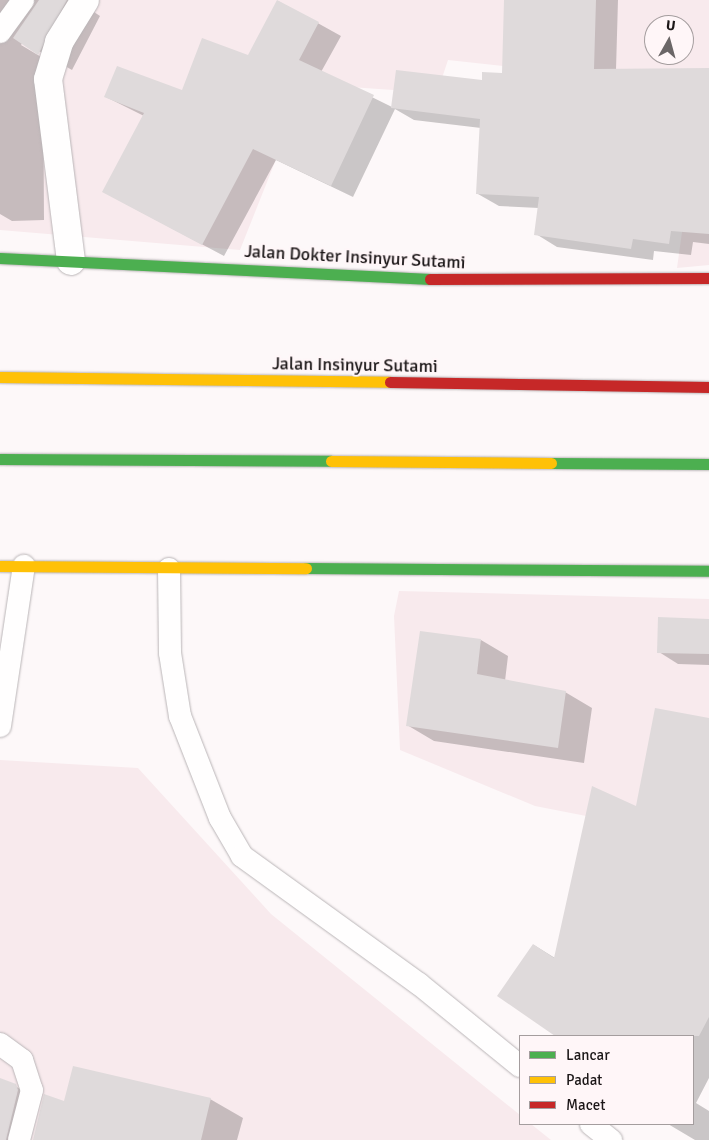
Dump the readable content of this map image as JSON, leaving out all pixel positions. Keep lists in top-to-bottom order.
{
  "streets": {
    "main road": ["Jalan Dokter Insinyur Sutami", "Jalan Insinyur Sutami"]
  },
  "legend": ["Lancar", "Padat", "Macet"],
  "north": "top"
}
